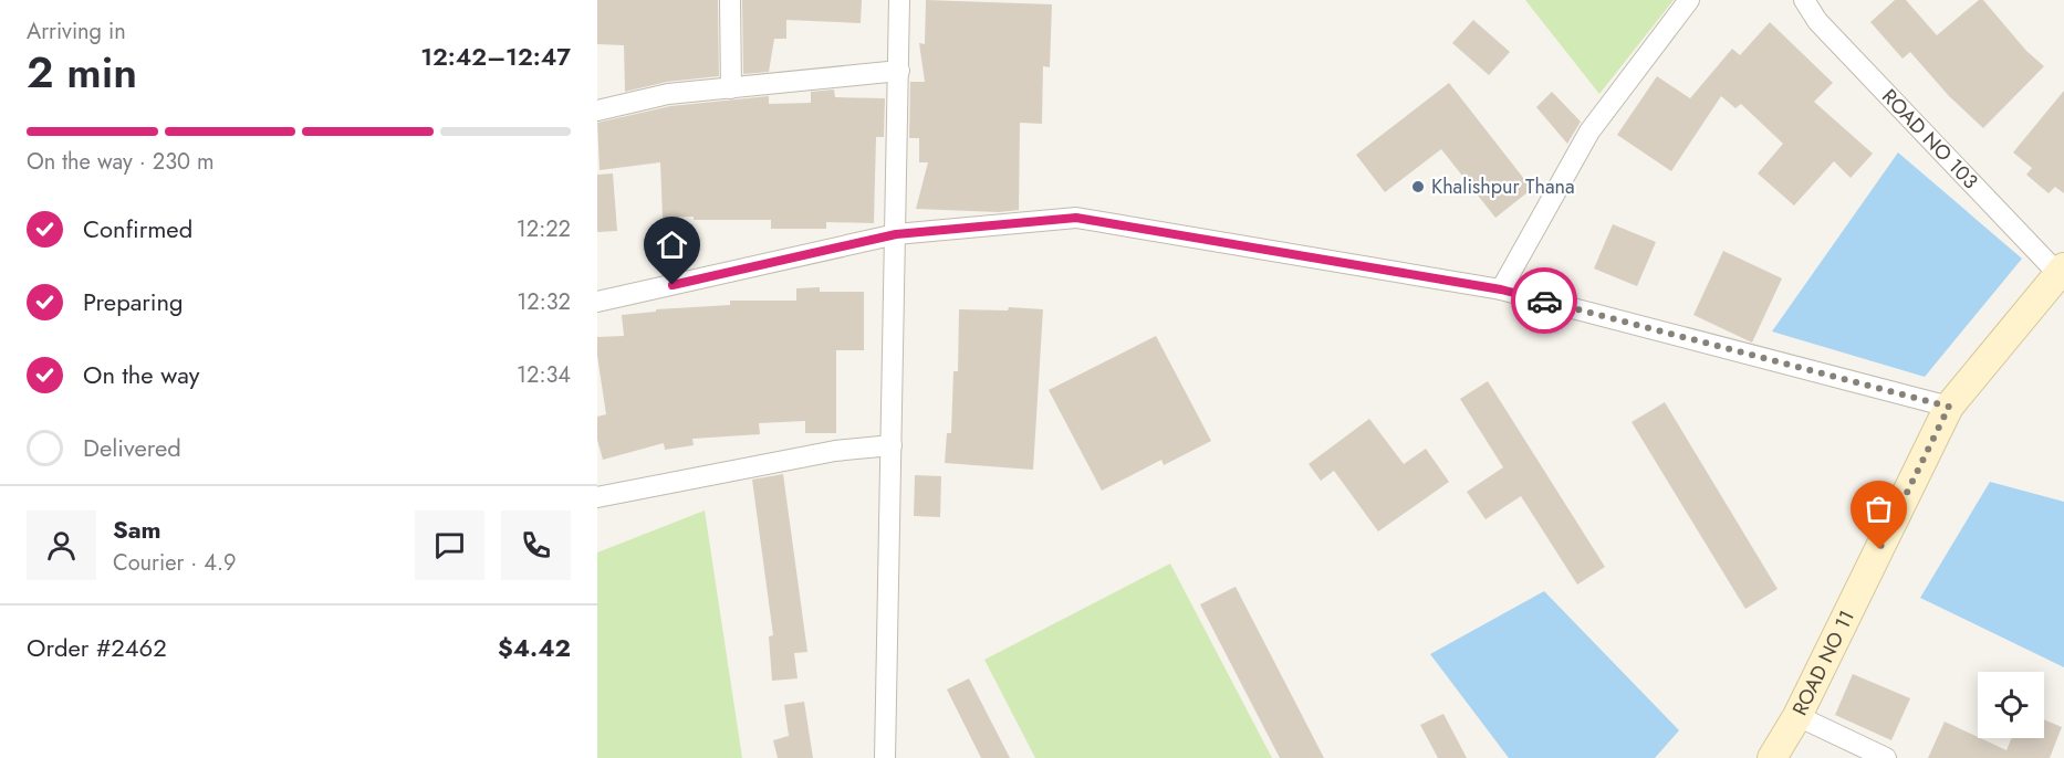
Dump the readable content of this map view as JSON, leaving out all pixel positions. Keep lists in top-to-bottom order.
{
  "streets": {
    "street": ["ROAD NO 103", "ROAD NO 11"]
  },
  "crossings": [
    ["ROAD NO 103", "ROAD NO 11"]
  ],
  "places": ["Khalishpur Thana"],
  "page": {
    "heading": ["2 min", "Arriving in", "12:42–12:47"],
    "panel": [
      "Sam",
      "Courier · 4.9",
      "Order #2462",
      "$4.42"
    ],
    "bar": "On the way · 230 m",
    "list": [
      ["Confirmed", "12:22"],
      ["Preparing", "12:32"],
      ["On the way", "12:34"],
      "Delivered"
    ]
  }
}
